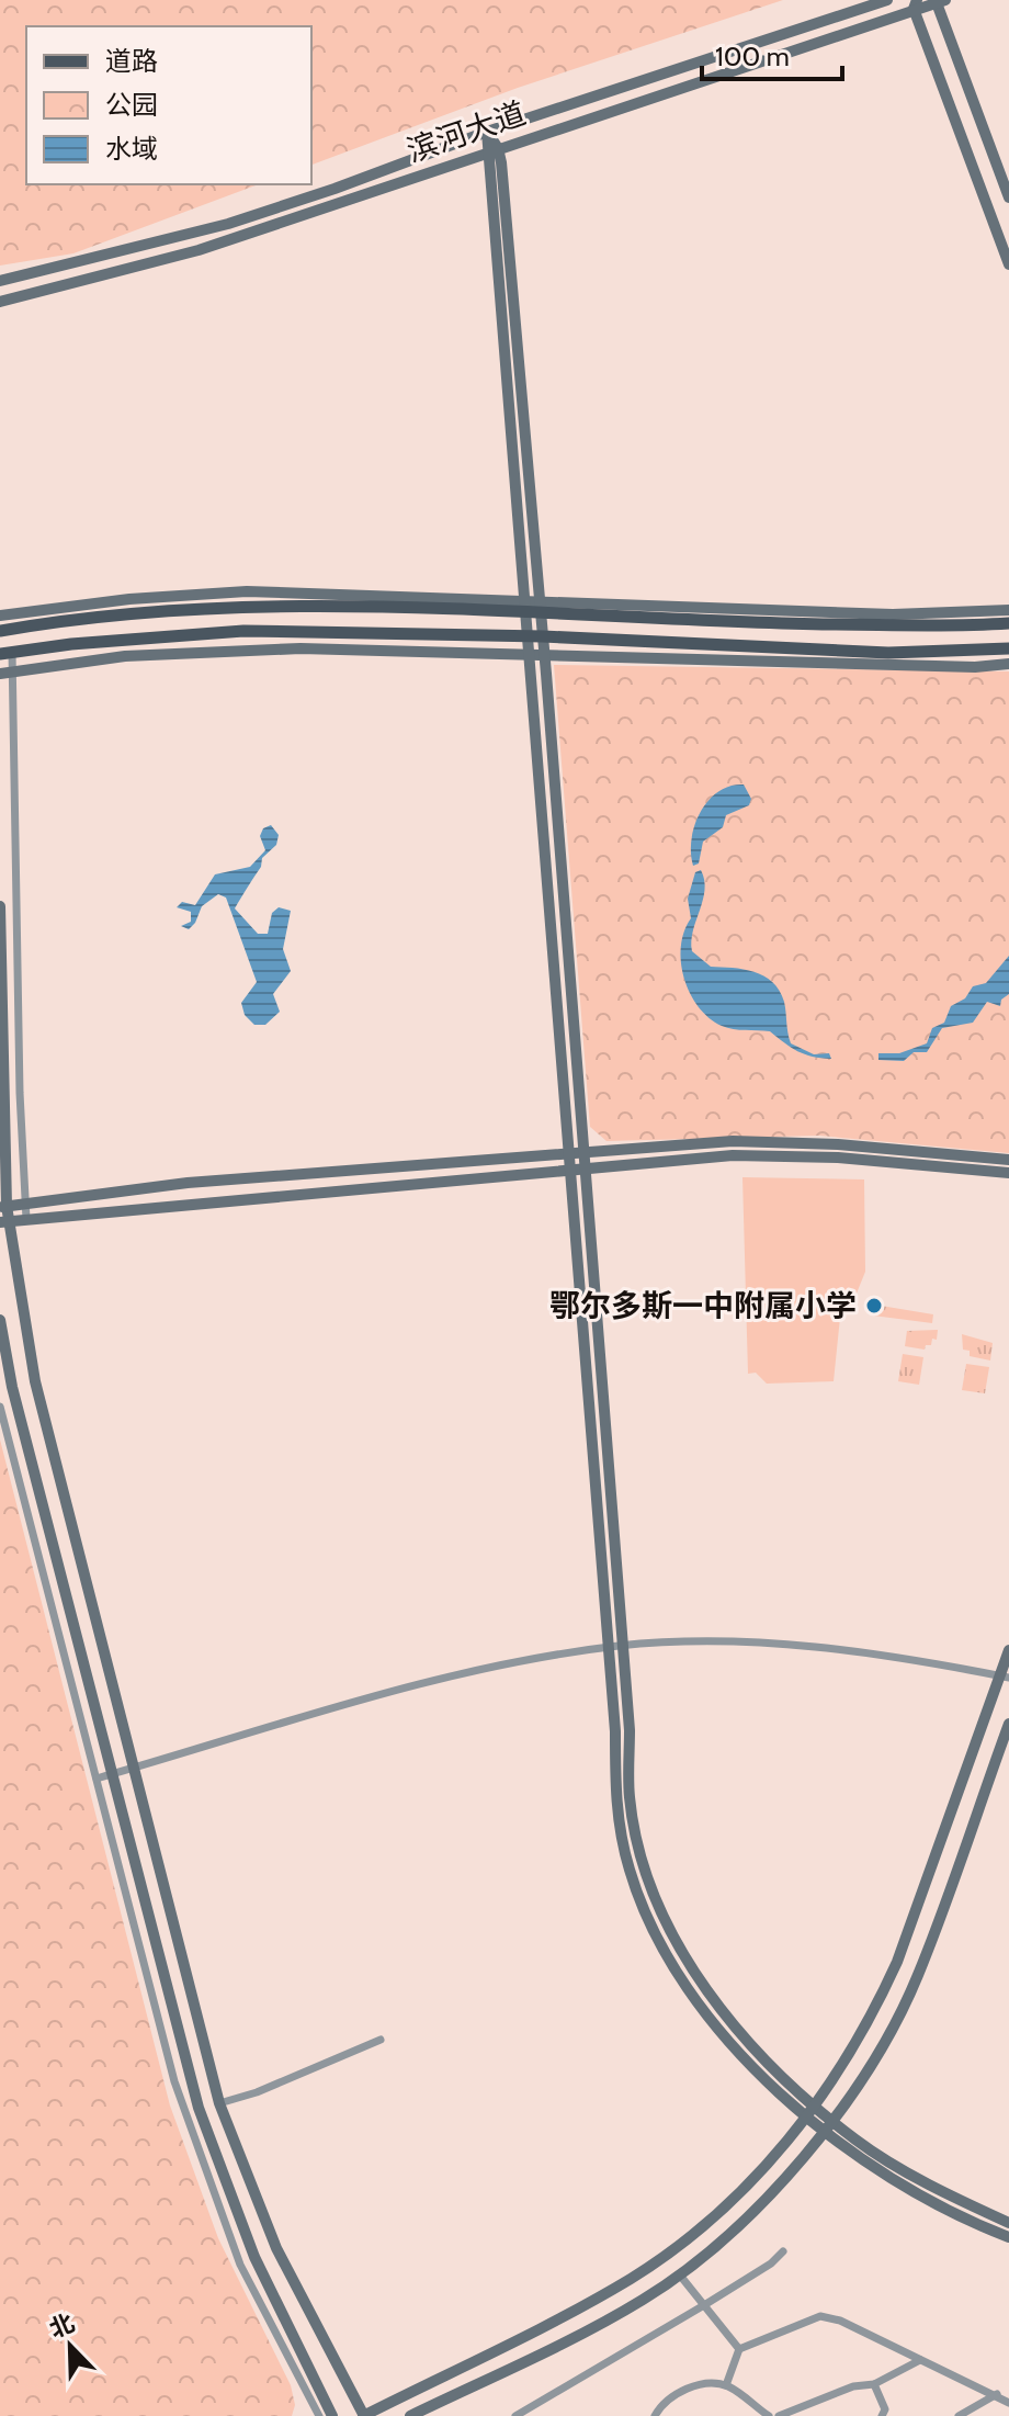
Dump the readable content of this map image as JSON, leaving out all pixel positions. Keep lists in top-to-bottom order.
{
  "streets": {
    "street": ["滨河大道"]
  },
  "places": ["鄂尔多斯一中附属小学"],
  "legend": ["道路", "公园", "水域"],
  "scale_bar": "100 m",
  "north": "top left"
}
